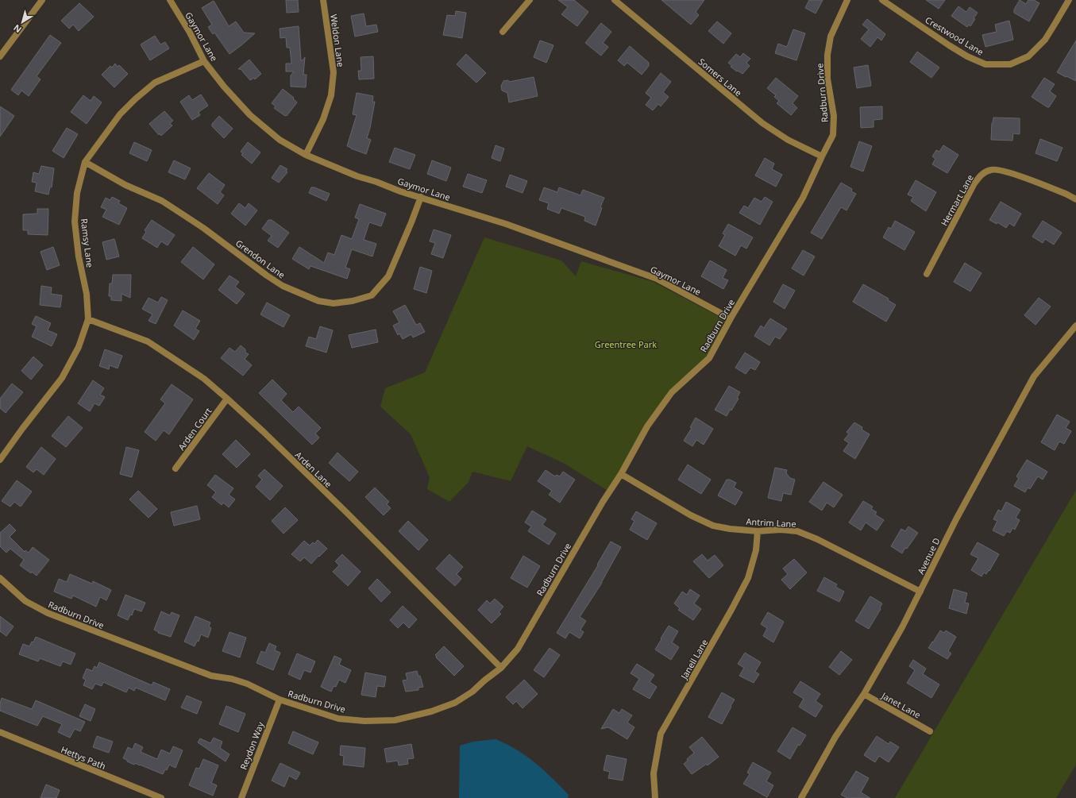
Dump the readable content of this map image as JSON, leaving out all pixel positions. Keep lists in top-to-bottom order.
{
  "streets": {
    "street": [
      "Crestwood Lane",
      "Gaymor Lane",
      "Weldon Lane",
      "Somers Lane",
      "Radburn Drive",
      "Hermart Lane",
      "Ramsy Lane",
      "Grendon Lane",
      "Arden Court",
      "Arden Lane",
      "Antrim Lane",
      "Avenue D",
      "Janell Lane",
      "Janet Lane",
      "Reydon Way",
      "Hettys Path"
    ]
  },
  "crossings": [
    ["Gaymor Lane", "Weldon Lane"],
    ["Gaymor Lane", "Radburn Drive"],
    ["Gaymor Lane", "Ramsy Lane"],
    ["Gaymor Lane", "Grendon Lane"],
    ["Somers Lane", "Radburn Drive"],
    ["Radburn Drive", "Arden Lane"],
    ["Radburn Drive", "Antrim Lane"],
    ["Radburn Drive", "Reydon Way"],
    ["Ramsy Lane", "Grendon Lane"],
    ["Ramsy Lane", "Arden Lane"],
    ["Arden Court", "Arden Lane"],
    ["Antrim Lane", "Avenue D"],
    ["Antrim Lane", "Janell Lane"],
    ["Avenue D", "Janet Lane"]
  ],
  "parks": ["Greentree Park"],
  "north": "bottom left"
}
